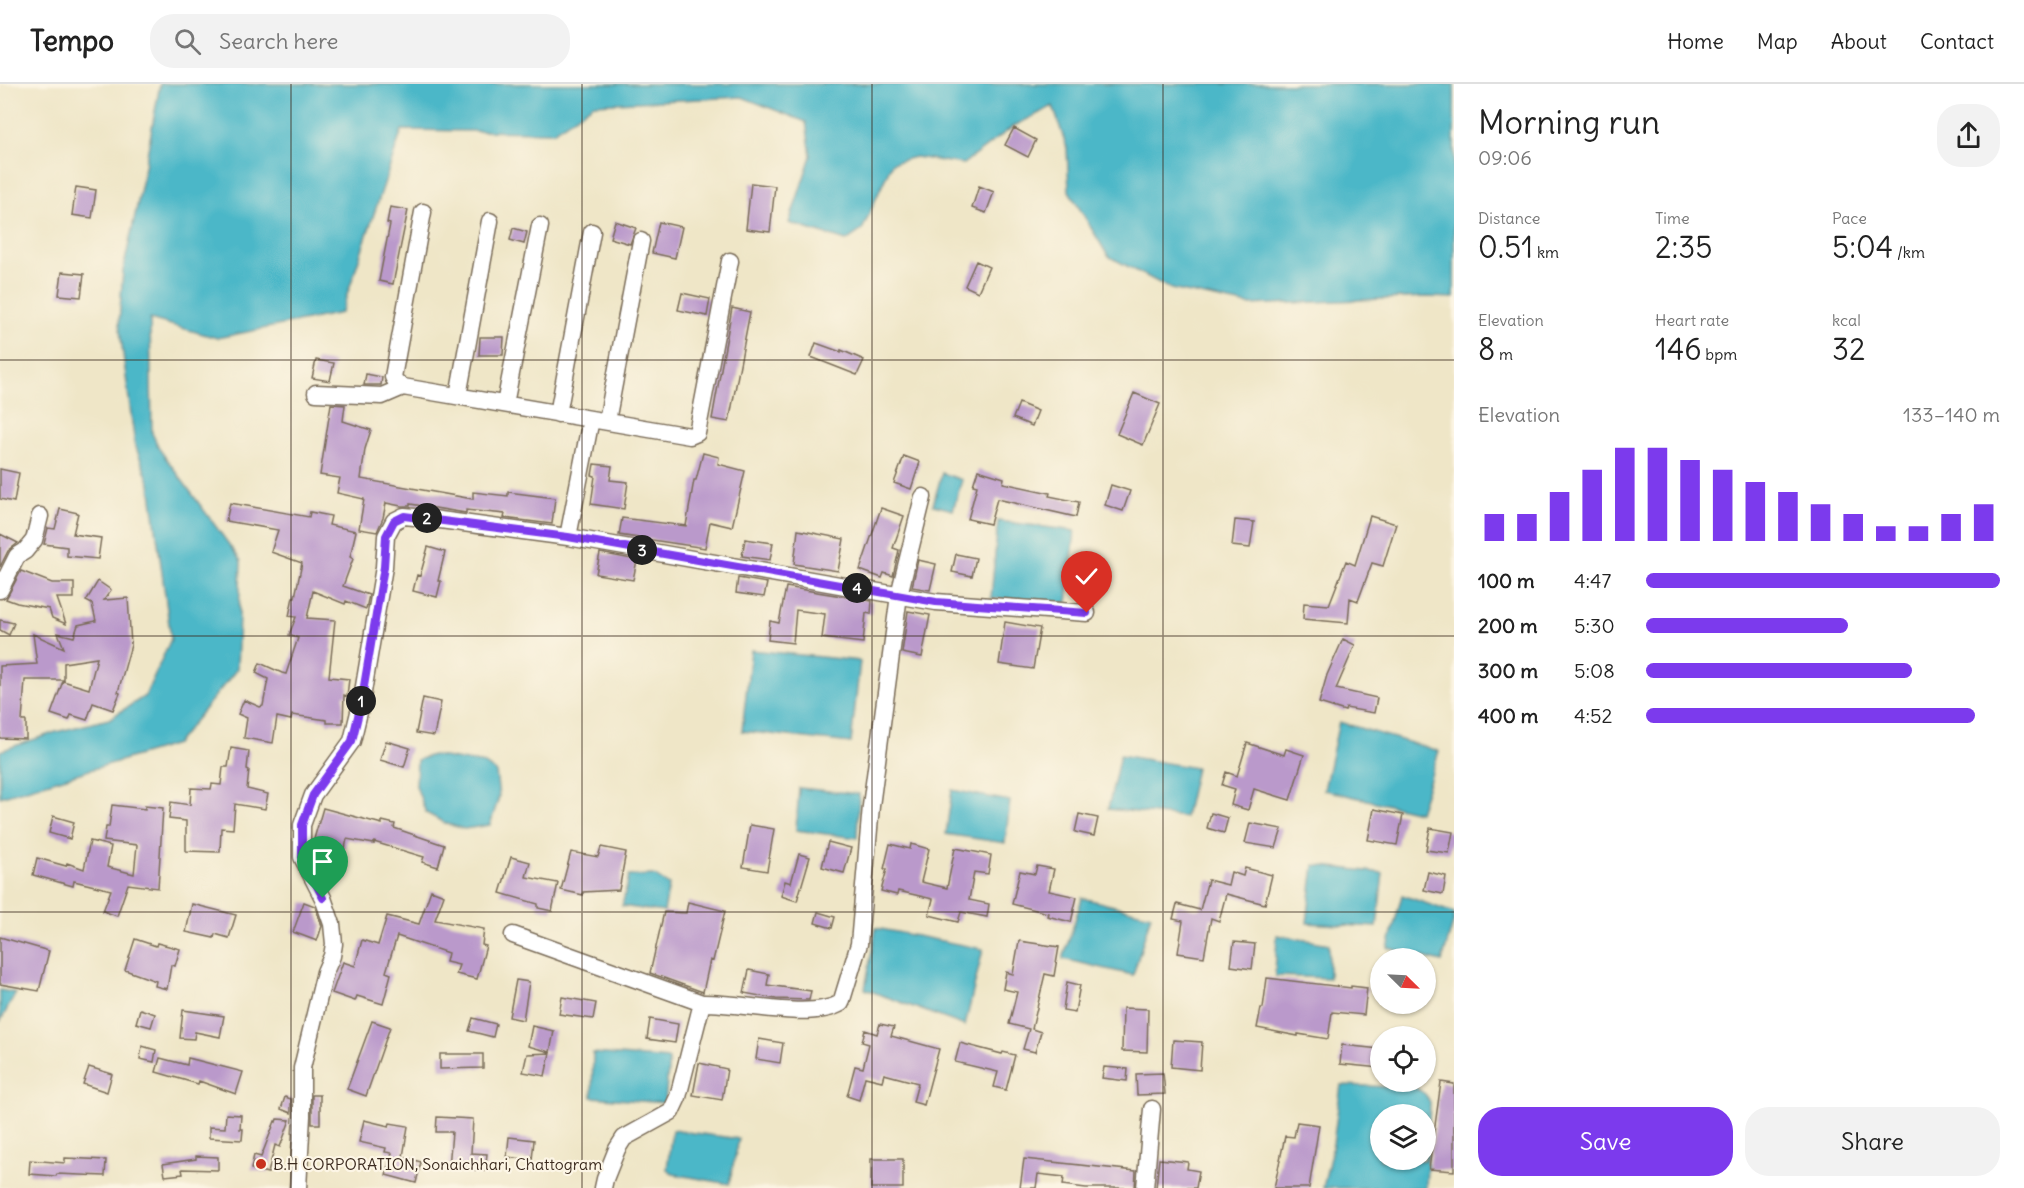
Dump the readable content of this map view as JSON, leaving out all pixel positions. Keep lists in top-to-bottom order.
{
  "places": ["B.H CORPORATION, Sonaichhari, Chattogram"],
  "north": "bottom right",
  "page": {
    "header": "Tempo",
    "search": "Search here",
    "nav": [
      "Home",
      "Map",
      "About",
      "Contact"
    ],
    "heading": ["Morning run", "09:06"],
    "stats": [
      ["Distance", "0.51 km"],
      ["Time", "2:35"],
      ["Pace", "5:04 /km"],
      ["Elevation", "8 m"],
      ["Heart rate", "146 bpm"],
      ["kcal", "32"]
    ],
    "chart": ["Elevation", "133–140 m"],
    "pins": [
      "2",
      "3",
      "4",
      "1"
    ],
    "list": [
      {
        "name": "100 m",
        "note": "4:47"
      },
      {
        "name": "200 m",
        "note": "5:30"
      },
      {
        "name": "300 m",
        "note": "5:08"
      },
      {
        "name": "400 m",
        "note": "4:52"
      }
    ],
    "buttons": ["Save", "Share"]
  }
}
